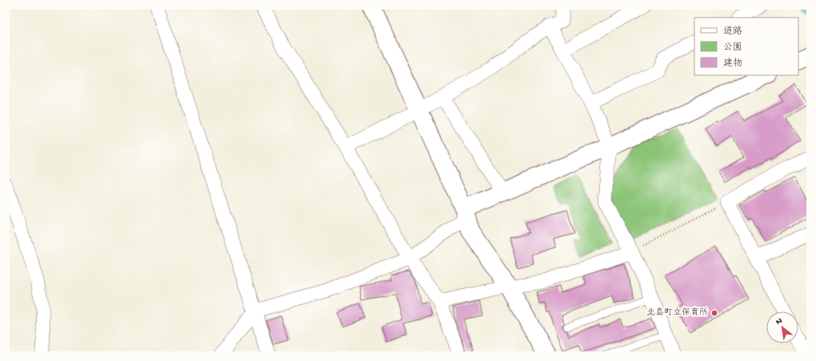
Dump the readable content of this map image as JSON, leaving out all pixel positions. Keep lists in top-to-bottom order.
{
  "places": ["北島町立保育所"],
  "legend": ["道路", "公園", "建物"],
  "north": "top left"
}
